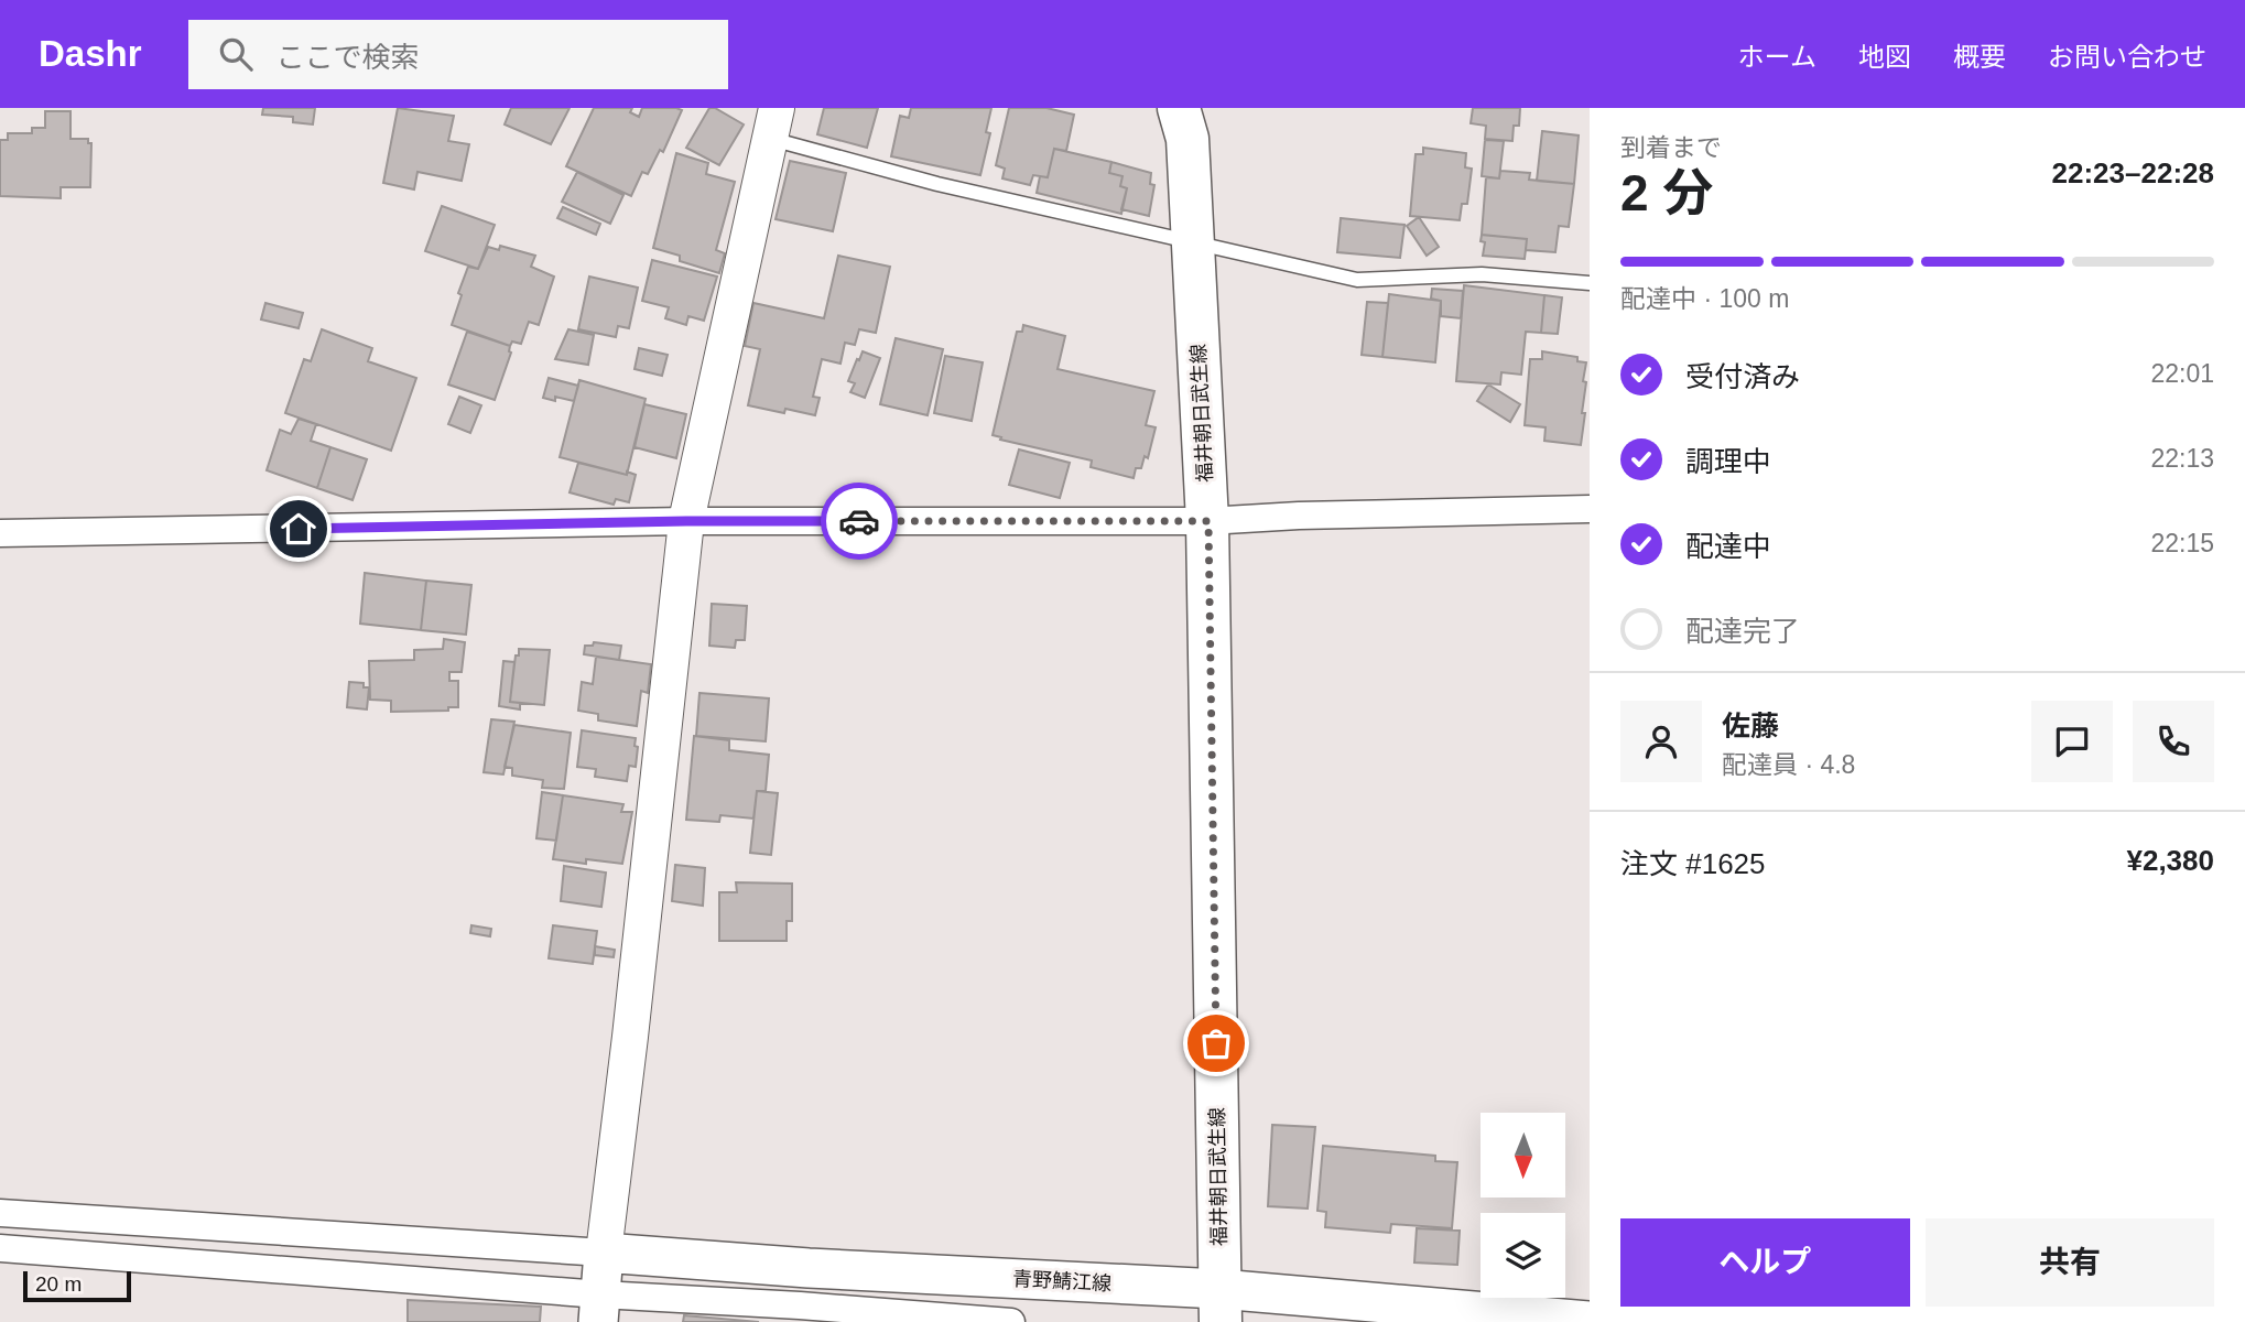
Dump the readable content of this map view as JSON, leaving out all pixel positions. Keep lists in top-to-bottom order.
{
  "streets": {
    "main road": ["福井朝日武生線", "青野鯖江線"]
  },
  "crossings": [
    ["福井朝日武生線", "青野鯖江線"]
  ],
  "scale_bar": "20 m",
  "north": "bottom",
  "page": {
    "header": "Dashr",
    "search": "ここで検索",
    "nav": [
      "ホーム",
      "地図",
      "概要",
      "お問い合わせ"
    ],
    "heading": ["2 分", "到着まで", "22:23–22:28"],
    "panel": [
      "佐藤",
      "配達員 · 4.8",
      "注文 #1625",
      "¥2,380"
    ],
    "bar": "配達中 · 100 m",
    "list": [
      ["受付済み", "22:01"],
      ["調理中", "22:13"],
      ["配達中", "22:15"],
      "配達完了"
    ],
    "buttons": ["ヘルプ", "共有"],
    "scale": "20 m"
  }
}
